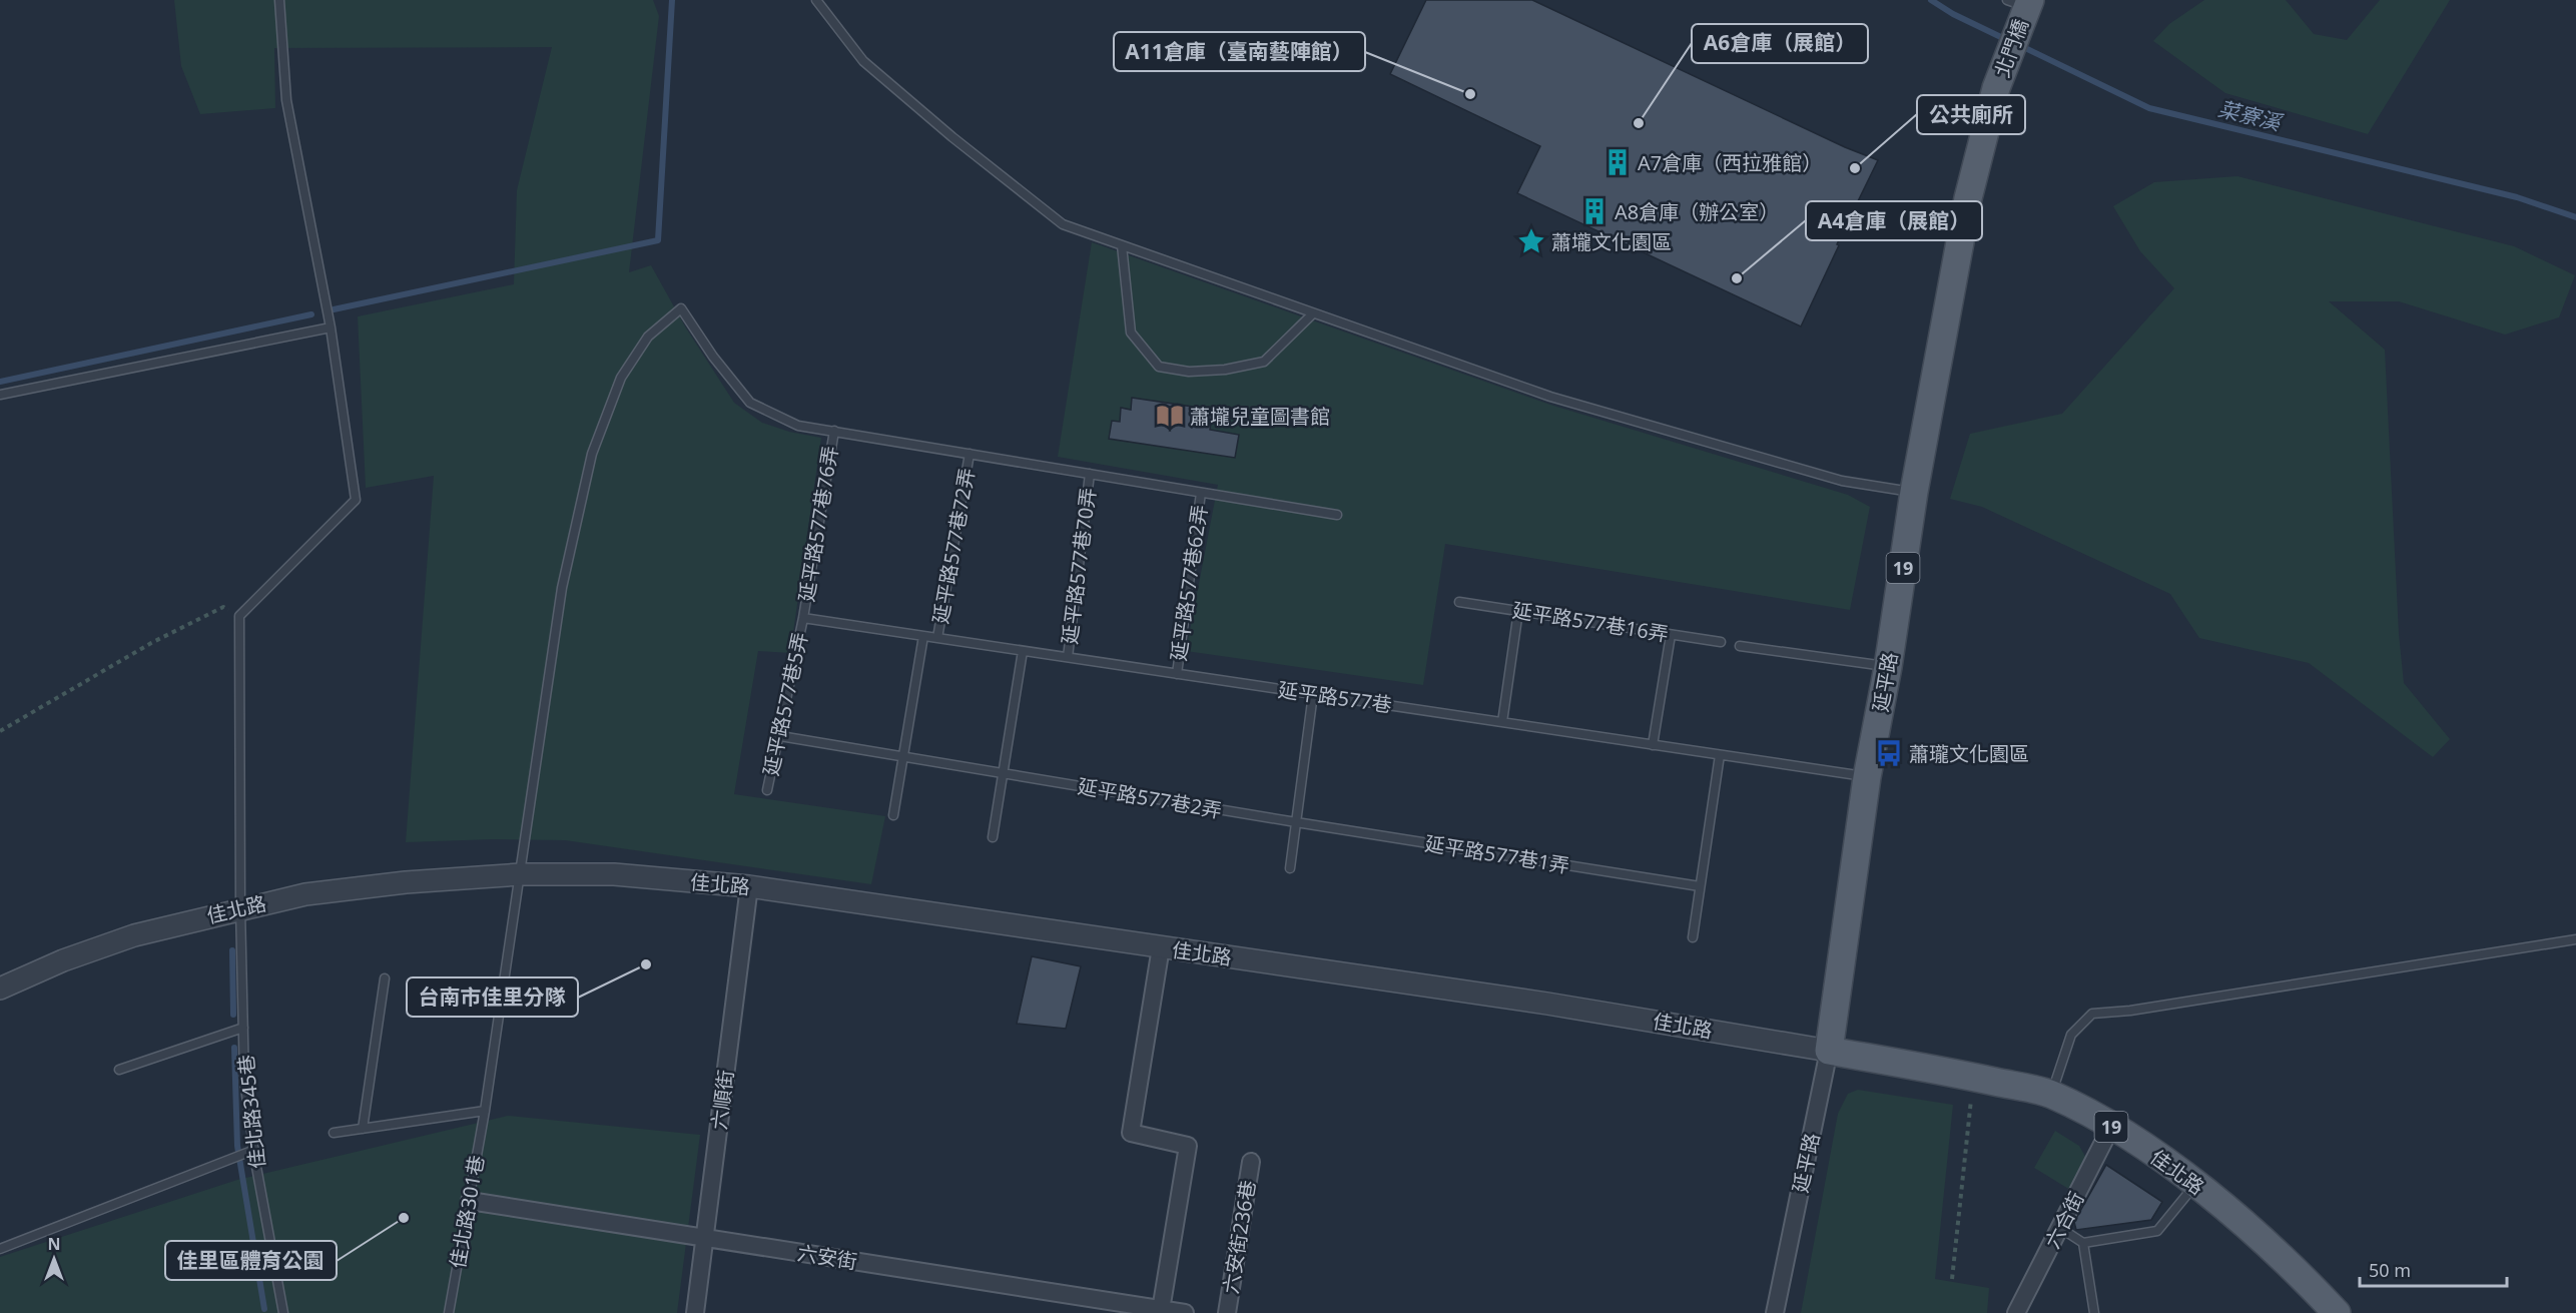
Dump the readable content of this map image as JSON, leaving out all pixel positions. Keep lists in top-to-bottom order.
{
  "streets": {
    "main road": [
      "北門橋",
      "19",
      "延平路",
      "佳北路"
    ],
    "street": [
      "六順街",
      "六合街",
      "六安街236巷",
      "六安街"
    ],
    "lane": [
      "延平路577巷76弄",
      "延平路577巷72弄",
      "延平路577巷70弄",
      "延平路577巷62弄",
      "延平路577巷16弄",
      "延平路577巷",
      "延平路577巷5弄",
      "延平路577巷2弄",
      "延平路577巷1弄",
      "佳北路345巷",
      "佳北路301巷"
    ]
  },
  "crossings": [
    ["北門橋", "延平路"],
    ["延平路577巷76弄", "延平路577巷"],
    ["延平路577巷76弄", "延平路577巷5弄"],
    ["延平路577巷76弄", "佳北路301巷"],
    ["延平路577巷72弄", "延平路577巷"],
    ["延平路577巷70弄", "延平路577巷"],
    ["延平路577巷62弄", "延平路577巷"],
    ["延平路", "延平路577巷"],
    ["延平路", "佳北路"],
    ["延平路577巷", "延平路577巷5弄"],
    ["延平路577巷5弄", "延平路577巷2弄"],
    ["延平路577巷2弄", "延平路577巷1弄"],
    ["佳北路", "六順街"],
    ["佳北路", "佳北路345巷"],
    ["佳北路", "佳北路301巷"],
    ["佳北路", "六合街"],
    ["六順街", "六安街"],
    ["佳北路301巷", "六安街"]
  ],
  "water": ["菜寮溪"],
  "places": {
    "other": [
      "A11倉庫（臺南藝陣館）",
      "A6倉庫（展館）",
      "公共廁所",
      "A4倉庫（展館）",
      "台南市佳里分隊",
      "佳里區體育公園"
    ],
    "building": ["A7倉庫（西拉雅館）", "A8倉庫（辦公室）"],
    "place": ["蕭壠文化園區"],
    "library": ["蕭壠兒童圖書館"],
    "bus stop": ["蕭瓏文化園區"]
  },
  "scale_bar": "50 m",
  "north": "top"
}
